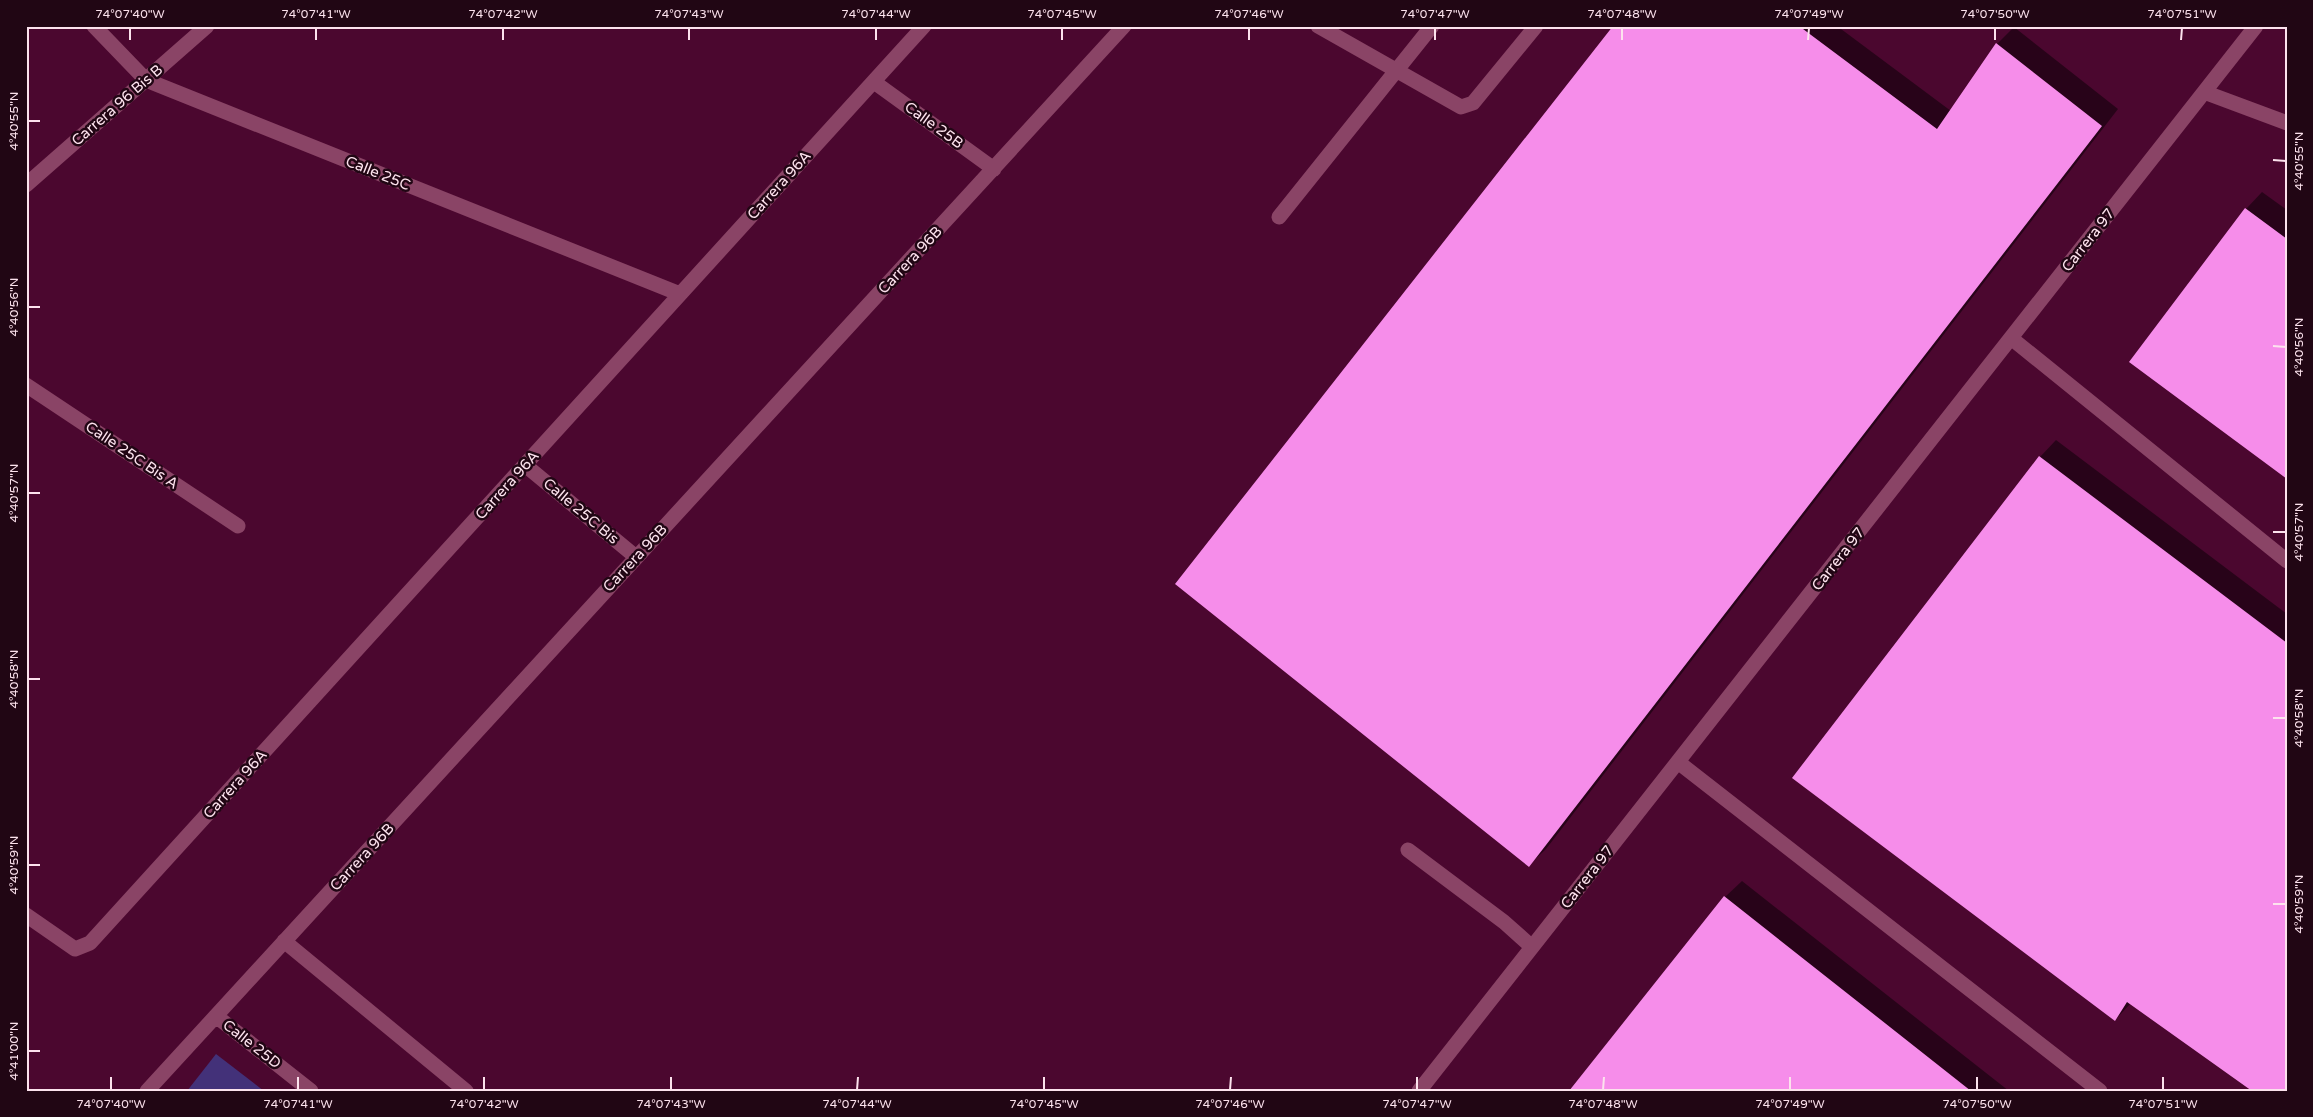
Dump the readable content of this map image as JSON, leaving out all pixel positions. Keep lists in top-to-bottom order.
{
  "streets": {
    "street": [
      "Carrera 96 Bis B",
      "Calle 25B",
      "Calle 25C",
      "Carrera 96A",
      "Carrera 97",
      "Carrera 96B",
      "Calle 25C Bis A",
      "Calle 25C Bis",
      "Calle 25D"
    ]
  },
  "crossings": [
    ["Carrera 96 Bis B", "Calle 25C"],
    ["Calle 25B", "Carrera 96A"],
    ["Calle 25B", "Carrera 96B"],
    ["Calle 25C", "Carrera 96A"],
    ["Carrera 96A", "Calle 25C Bis"],
    ["Carrera 96B", "Calle 25C Bis"],
    ["Carrera 96B", "Calle 25D"]
  ],
  "coordinates": [
    "74°07'40\"W",
    "74°07'41\"W",
    "74°07'42\"W",
    "74°07'43\"W",
    "74°07'44\"W",
    "74°07'45\"W",
    "74°07'46\"W",
    "74°07'47\"W",
    "74°07'48\"W",
    "74°07'49\"W",
    "74°07'50\"W",
    "74°07'51\"W",
    "4°40'55\"N",
    "4°40'56\"N",
    "4°40'57\"N",
    "4°40'58\"N",
    "4°40'59\"N",
    "4°41'00\"N"
  ]
}
